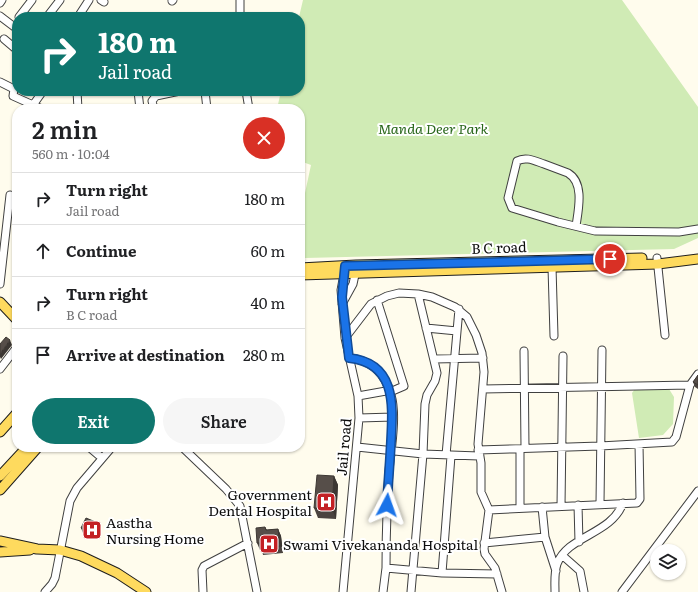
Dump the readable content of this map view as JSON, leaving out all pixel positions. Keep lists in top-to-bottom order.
{
  "streets": {
    "main road": ["B C road"],
    "street": ["Jail road"]
  },
  "parks": ["Manda Deer Park"],
  "places": {
    "hospital": ["Government Dental Hospital", "Aastha Nursing Home", "Swami Vivekananda Hospital"]
  },
  "page": {
    "turn": ["180 m", "Jail road"],
    "heading": ["2 min", "560 m · 10:04"],
    "list": [
      {
        "name": "Turn right",
        "note": "Jail road",
        "value": "180 m"
      },
      {
        "name": "Continue",
        "value": "60 m"
      },
      {
        "name": "Turn right",
        "note": "B C road",
        "value": "40 m"
      },
      {
        "name": "Arrive at destination",
        "value": "280 m"
      }
    ],
    "buttons": ["Exit", "Share"]
  }
}
